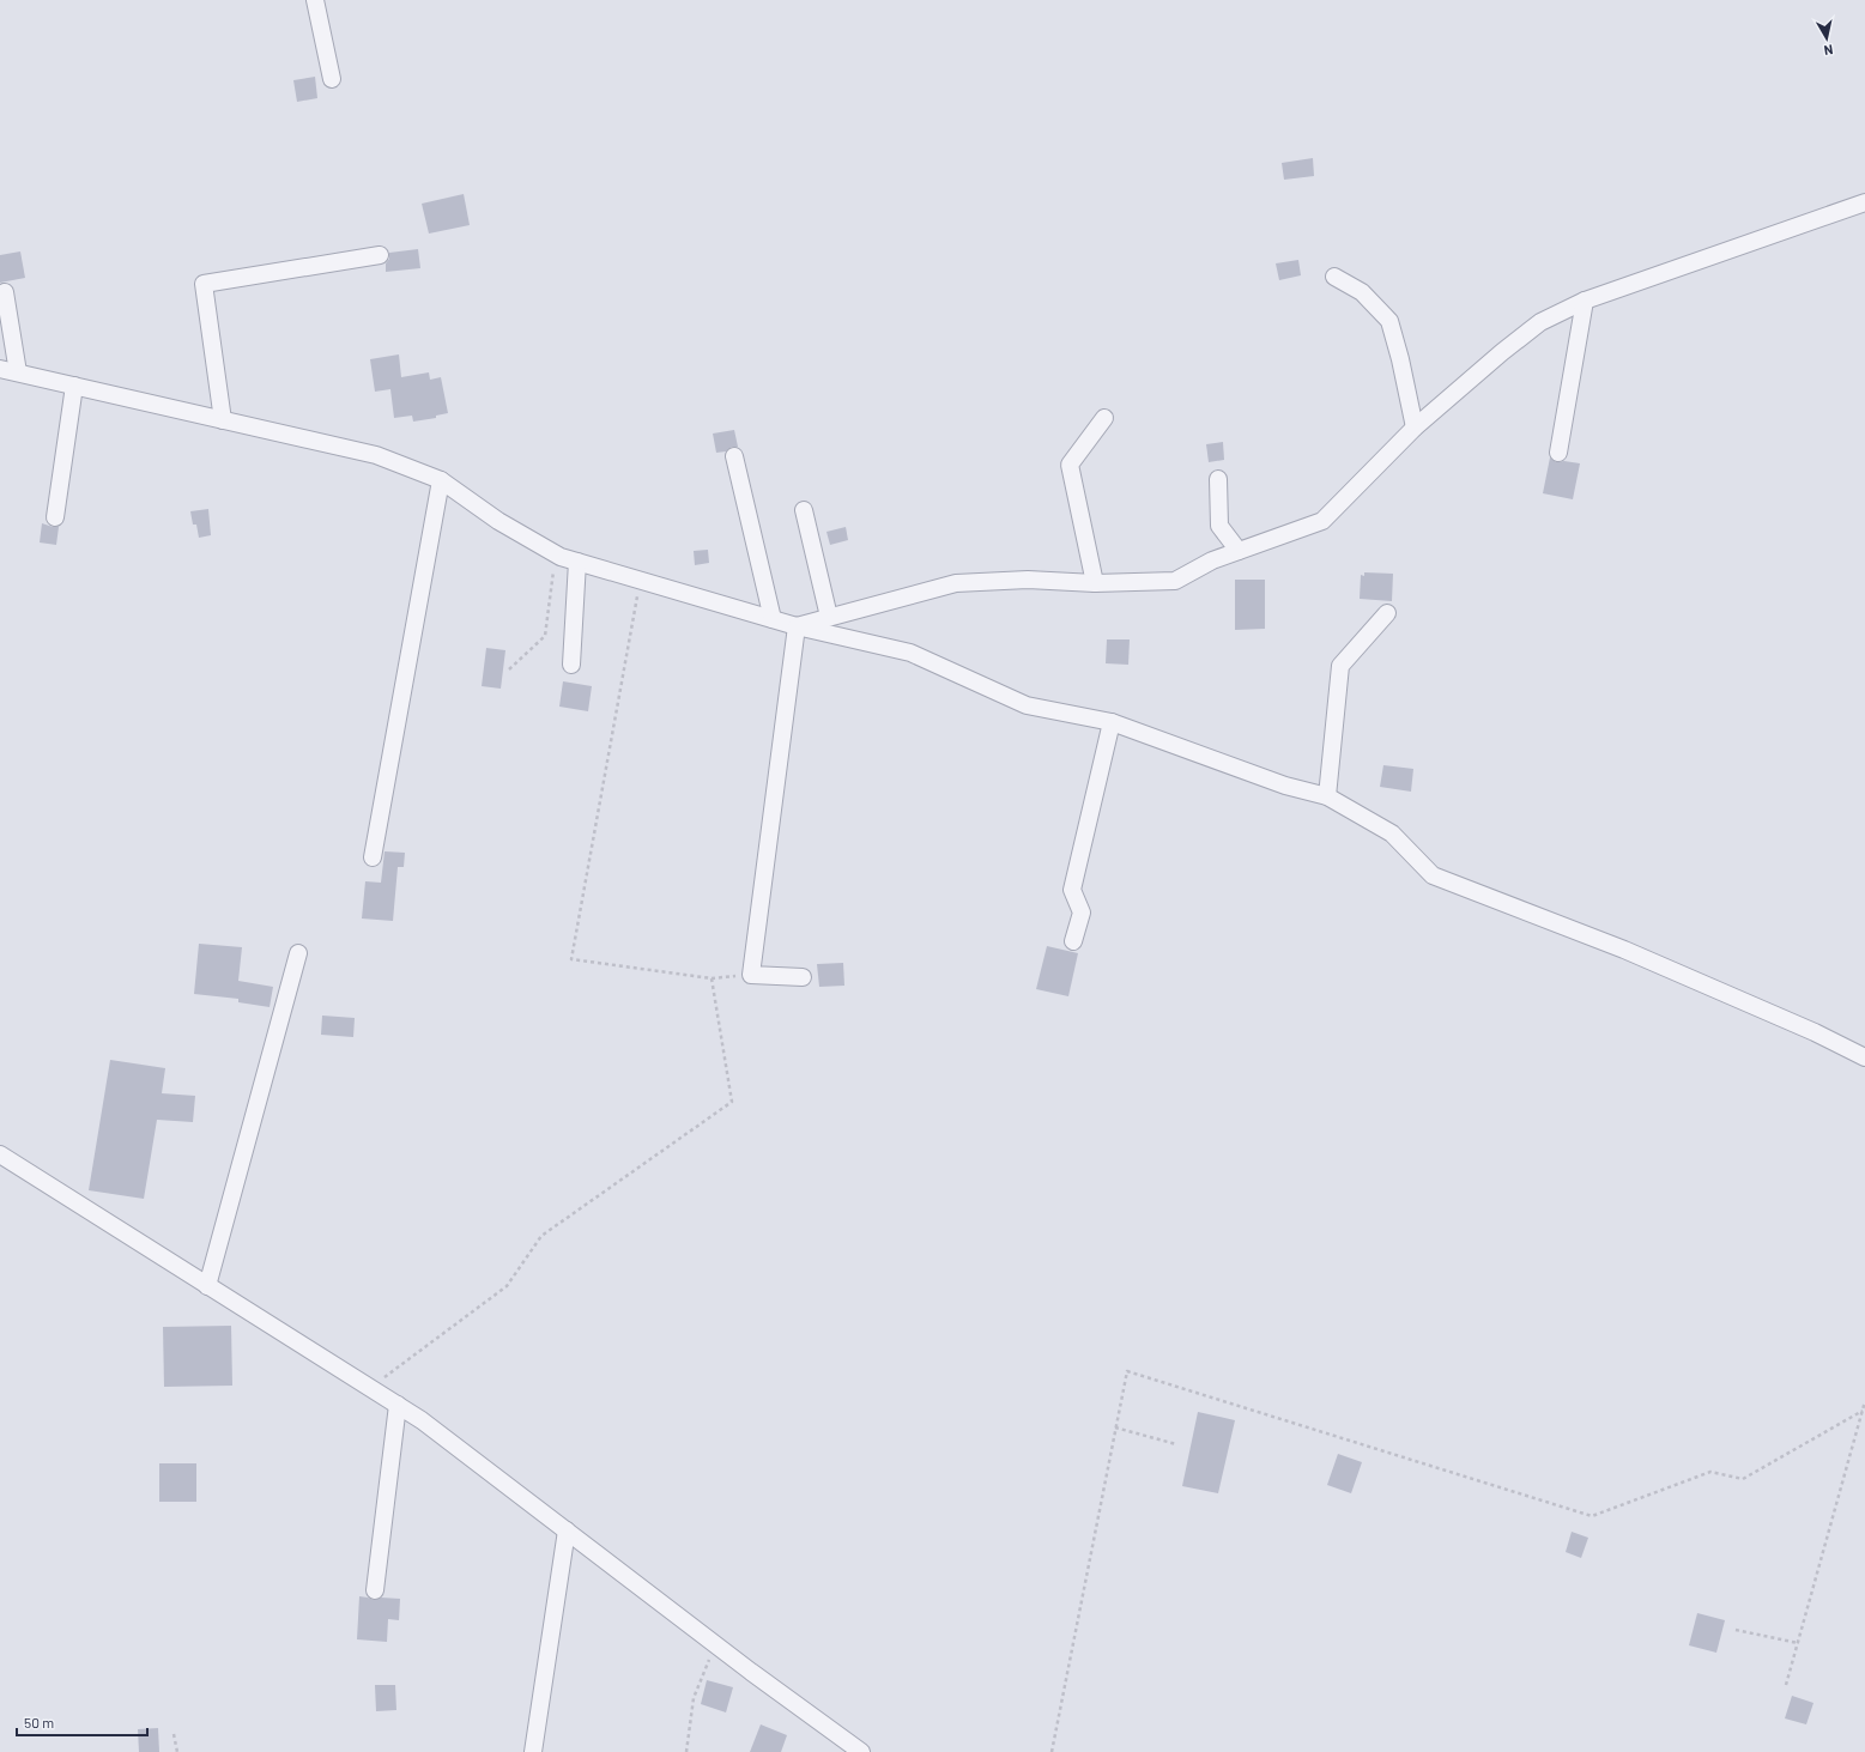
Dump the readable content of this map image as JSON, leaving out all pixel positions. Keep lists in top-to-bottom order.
{
  "scale_bar": "50 m",
  "north": "bottom"
}
